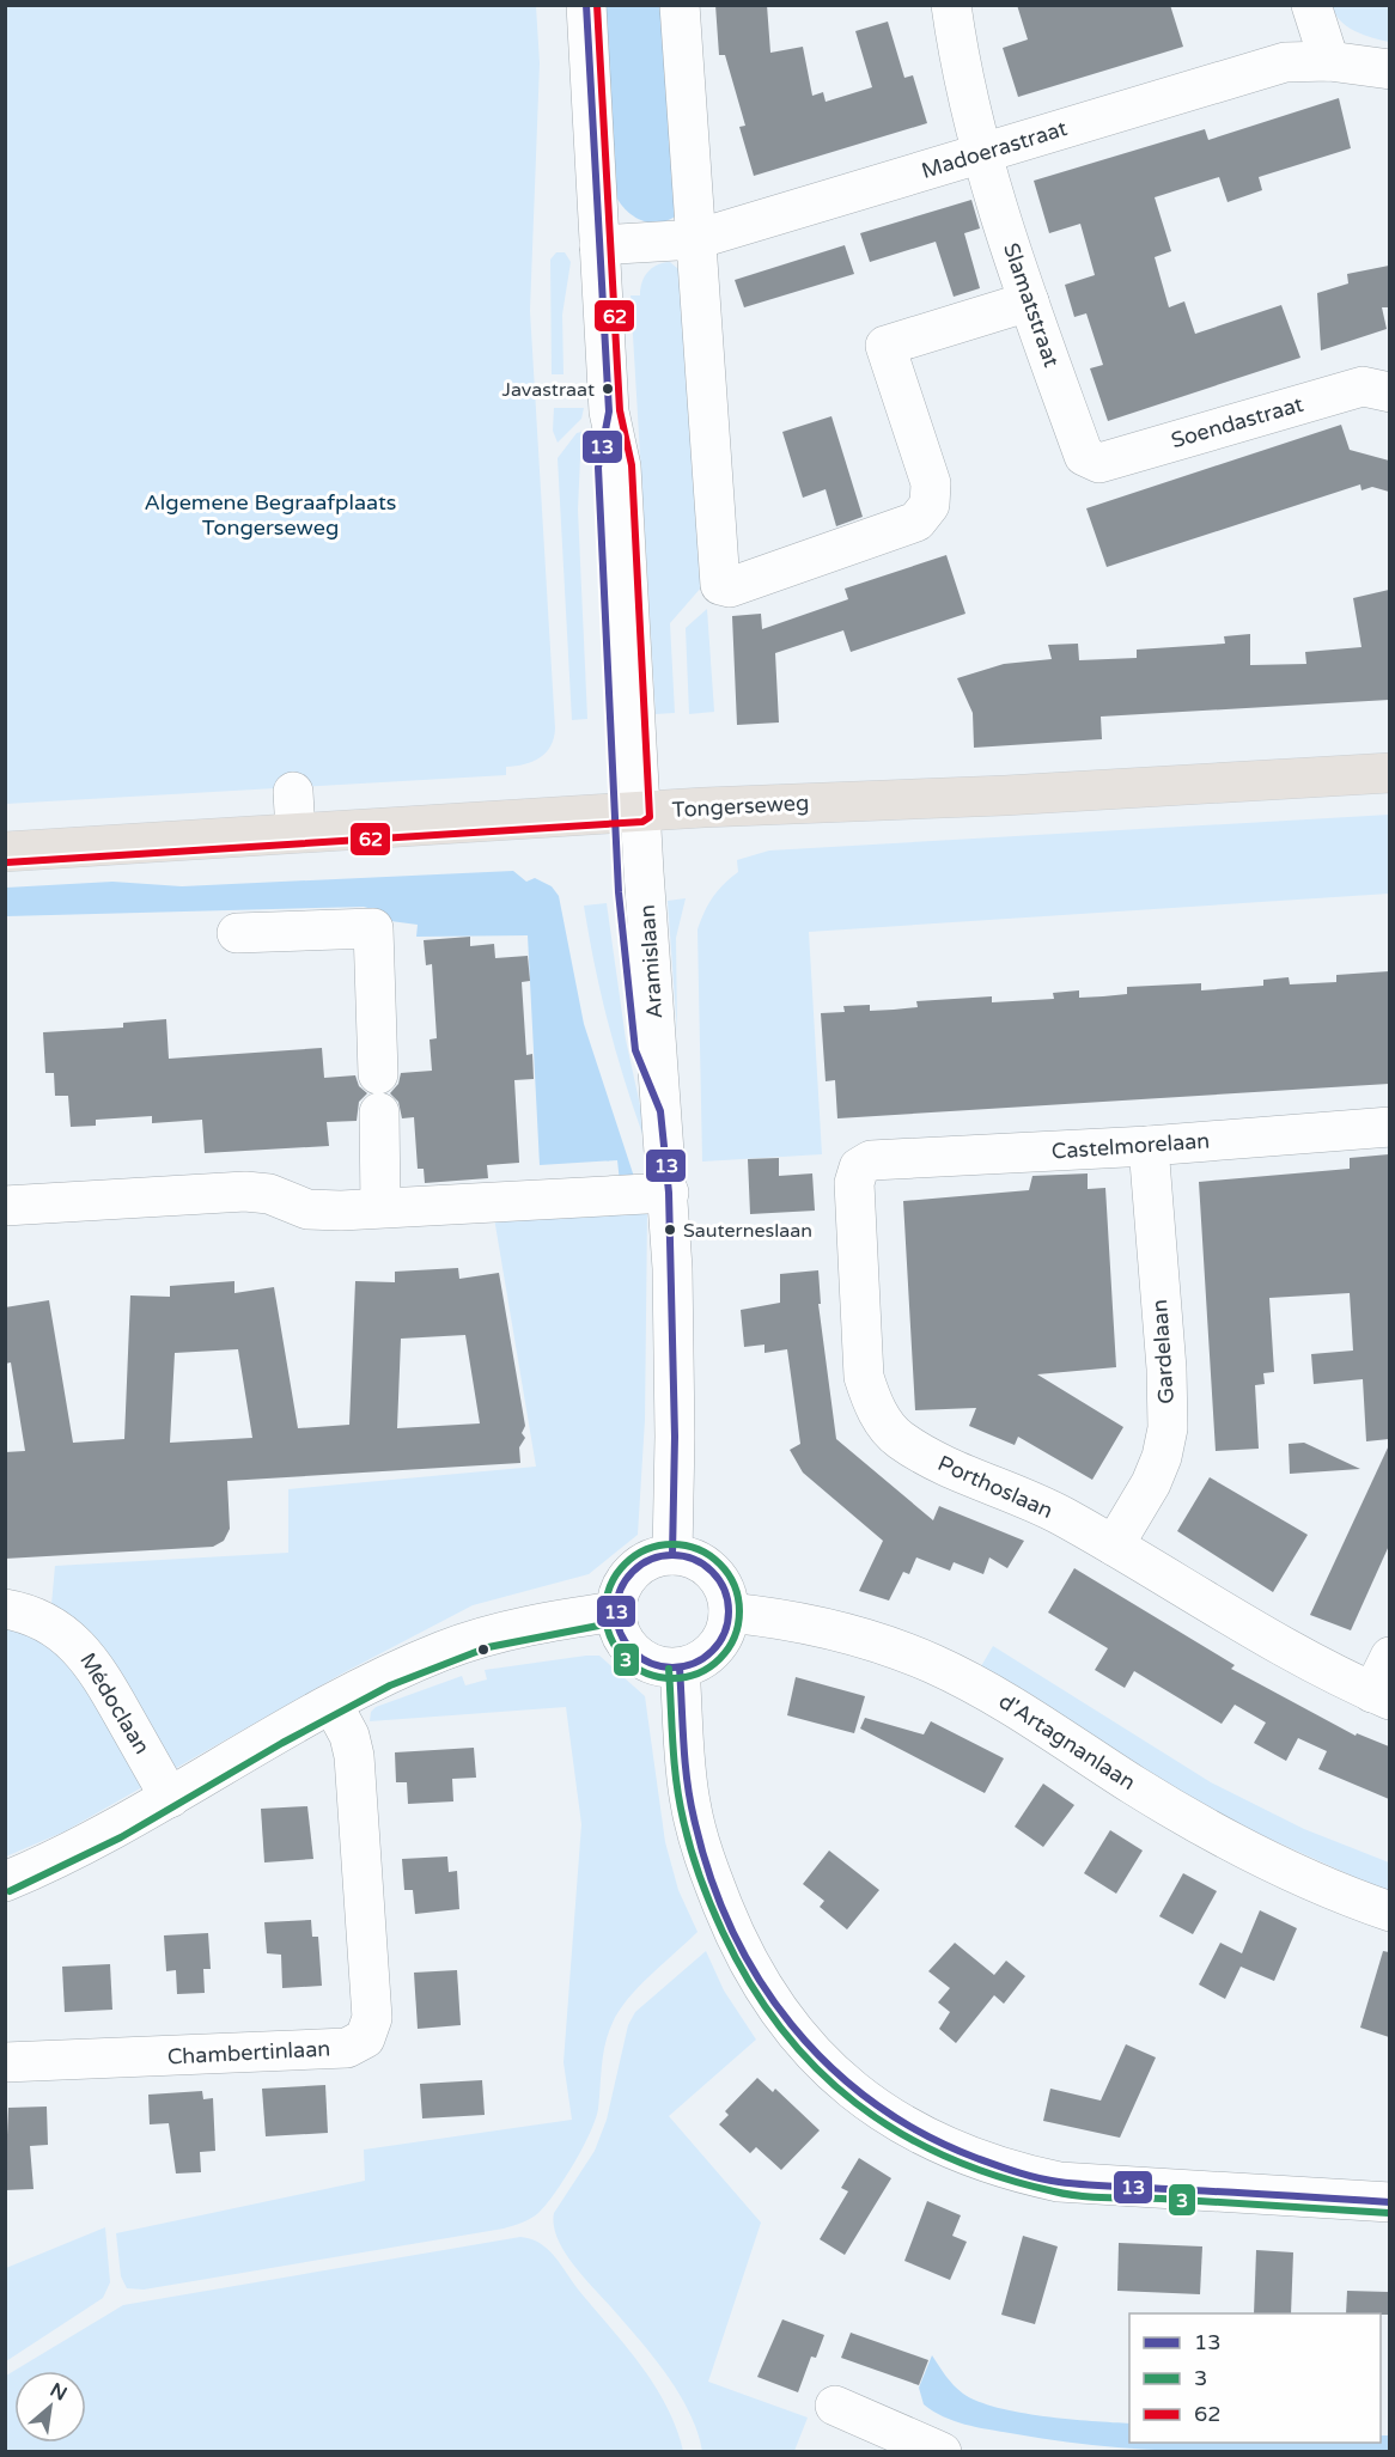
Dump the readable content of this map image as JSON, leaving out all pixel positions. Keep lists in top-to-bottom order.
{
  "streets": {
    "main road": ["Tongerseweg"],
    "street": [
      "Madoerastraat",
      "Slamatstraat",
      "Soendastraat",
      "Aramislaan",
      "Castelmorelaan",
      "Gardelaan",
      "Porthoslaan",
      "Médoclaan",
      "d'Artagnanlaan",
      "Chambertinlaan"
    ]
  },
  "crossings": [
    ["Madoerastraat", "Slamatstraat"],
    ["Slamatstraat", "Soendastraat"],
    ["Tongerseweg", "Aramislaan"],
    ["Aramislaan", "d'Artagnanlaan"],
    ["Castelmorelaan", "Gardelaan"],
    ["Castelmorelaan", "Porthoslaan"],
    ["Gardelaan", "Porthoslaan"]
  ],
  "parks": ["Algemene Begraafplaats Tongerseweg"],
  "places": ["Javastraat", "Sauterneslaan"],
  "lines": ["transit line 13", "transit line 62", "transit line 3"],
  "legend": ["13", "3", "62"],
  "north": "top right"
}
